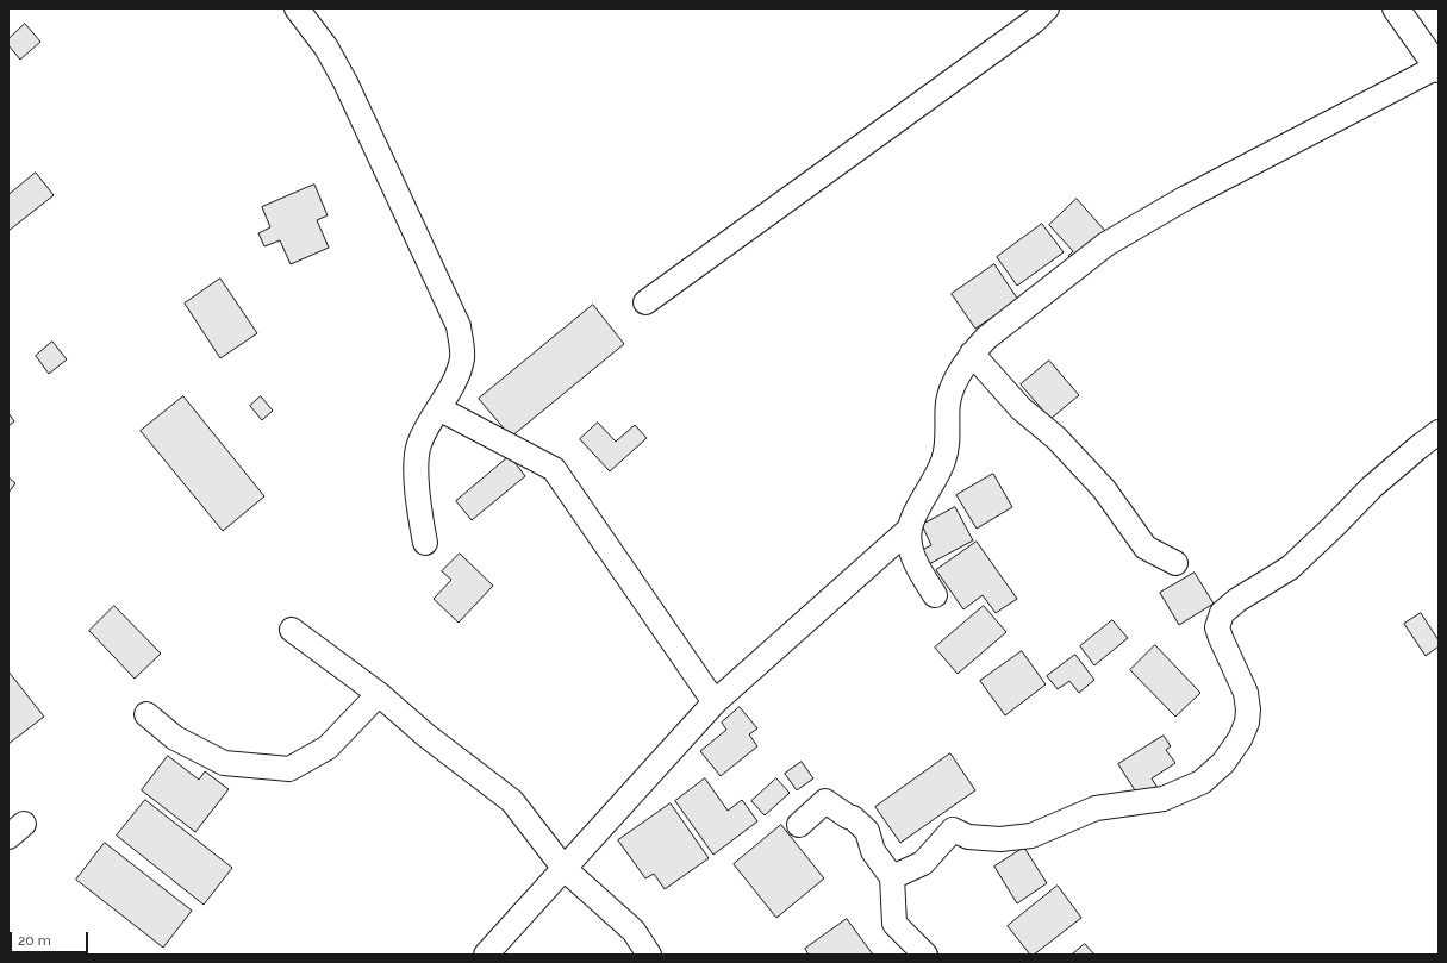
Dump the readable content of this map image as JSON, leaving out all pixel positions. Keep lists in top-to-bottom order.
{
  "scale_bar": "20 m"
}
